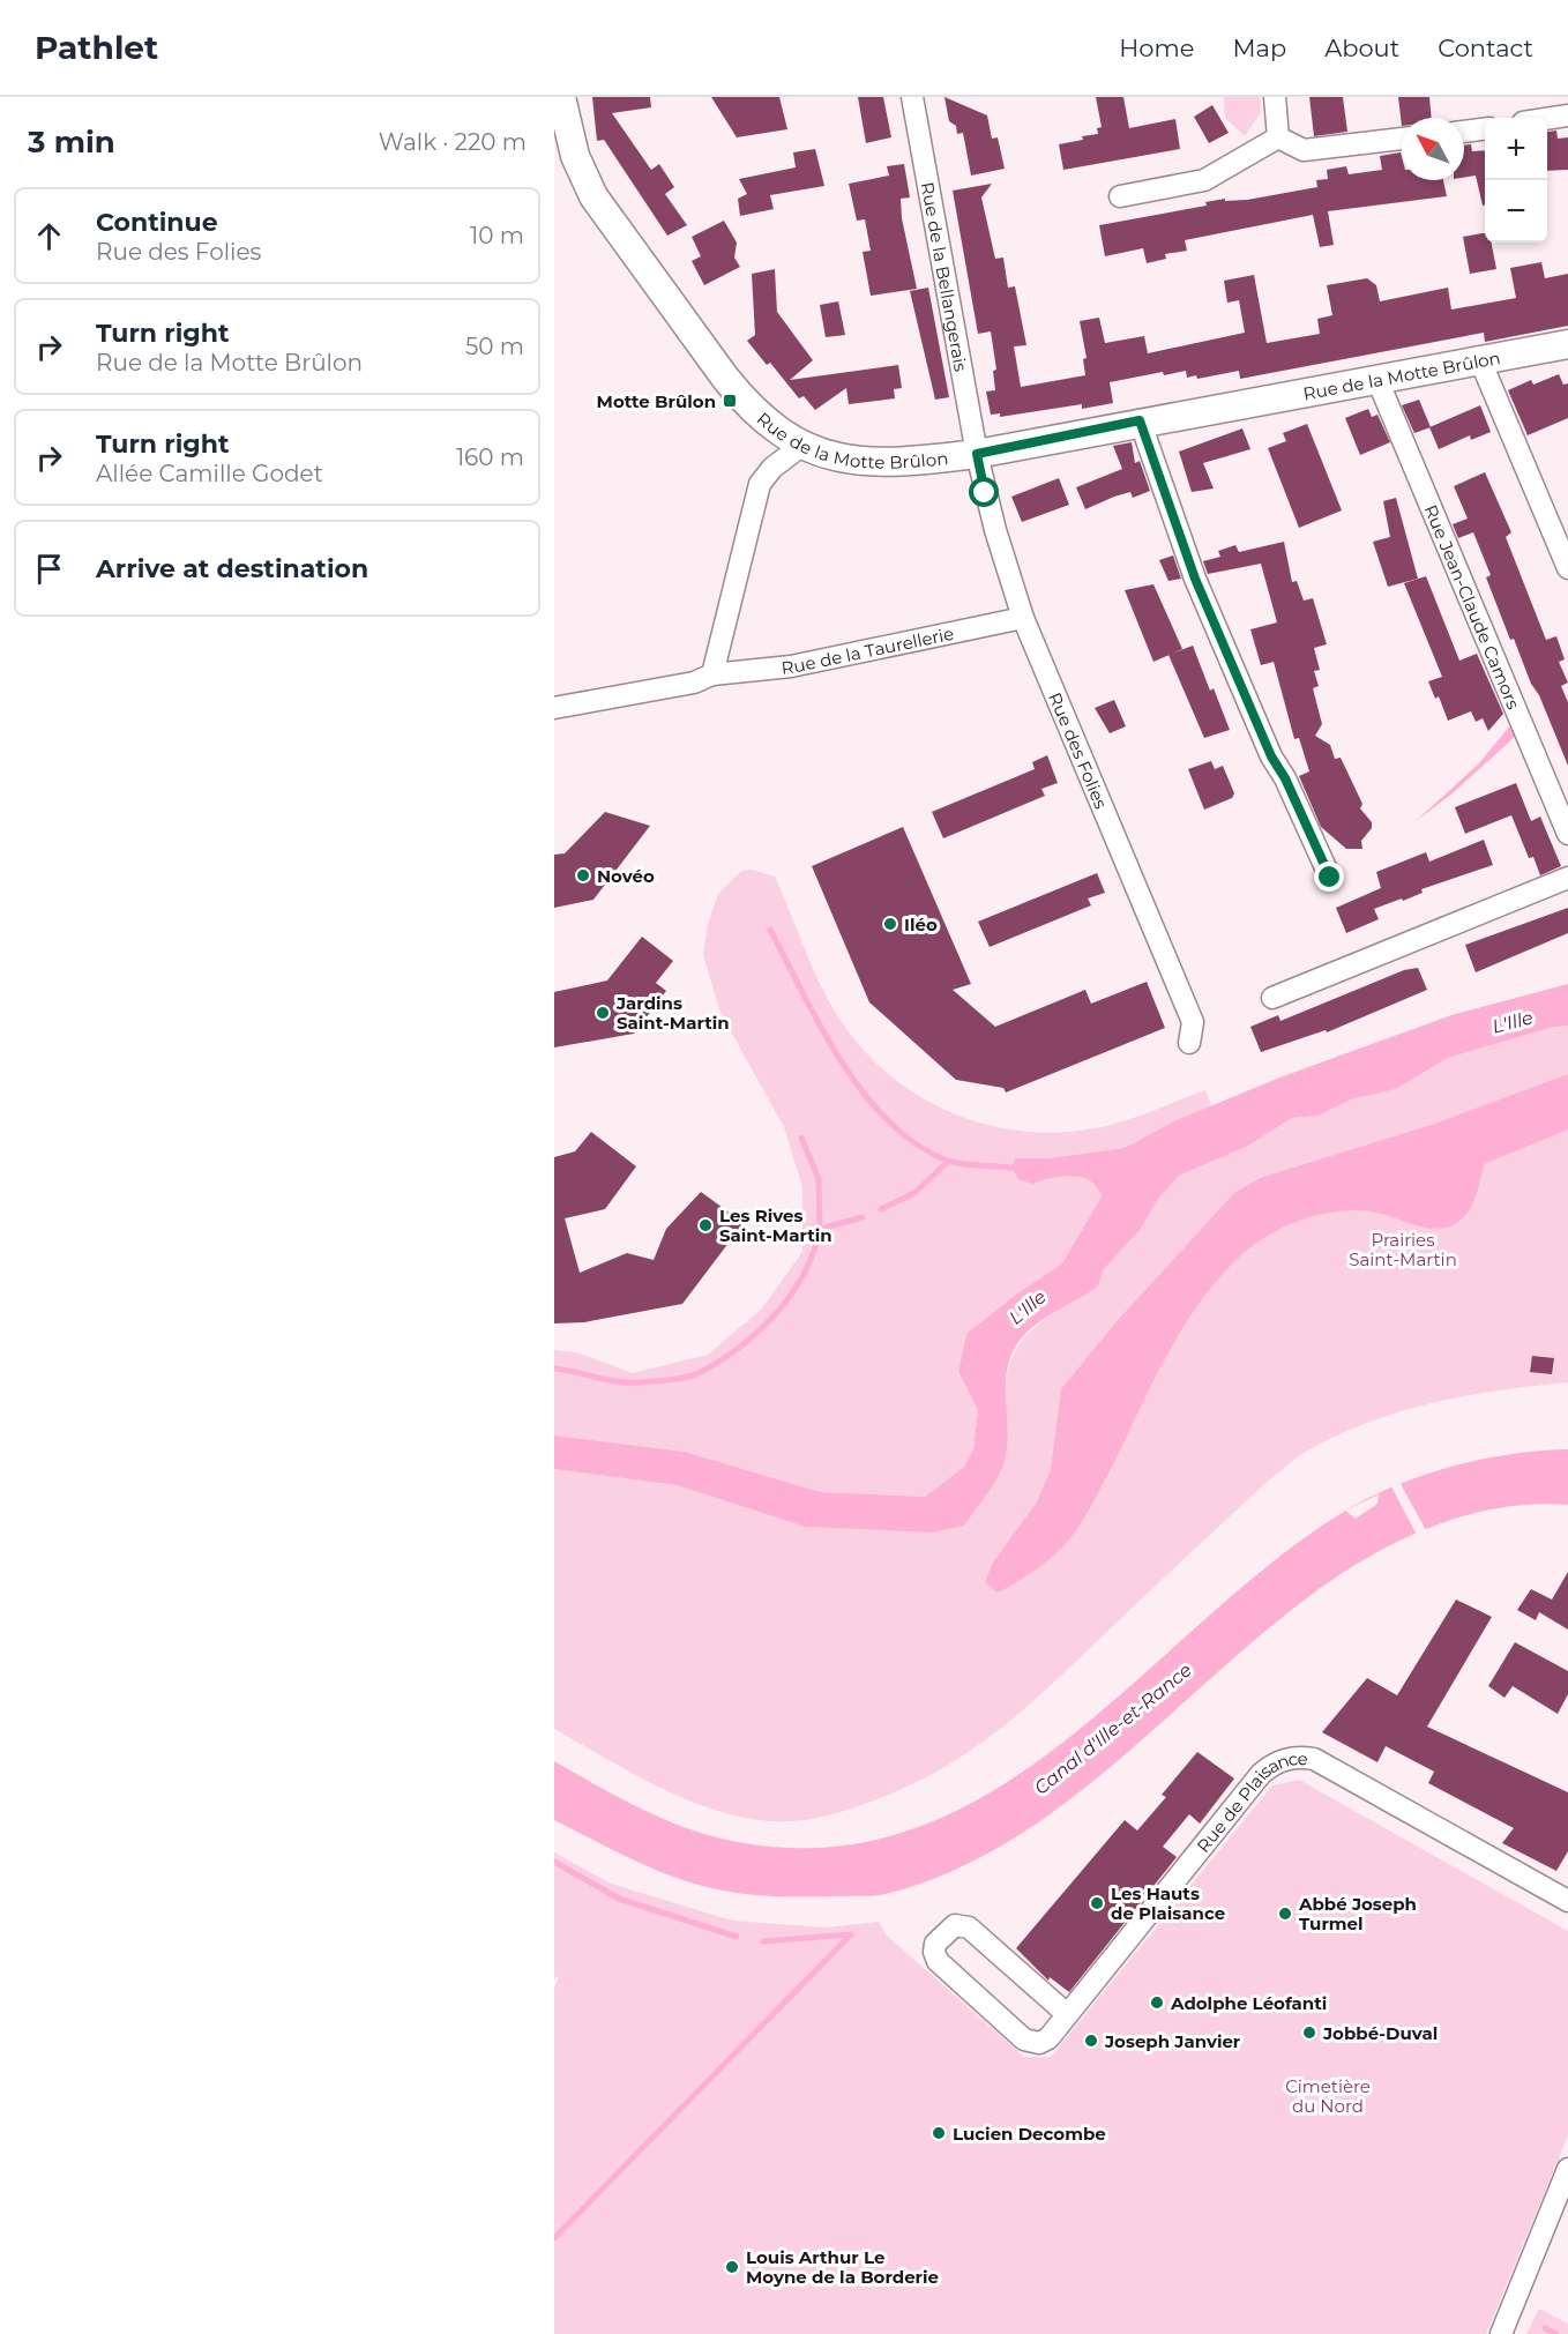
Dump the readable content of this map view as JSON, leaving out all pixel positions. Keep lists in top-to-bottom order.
{
  "streets": {
    "street": [
      "Rue de la Bellangerais",
      "Rue de la Motte Brûlon",
      "Rue Jean-Claude Camors",
      "Rue de la Taurellerie",
      "Rue des Folies",
      "Rue de Plaisance"
    ]
  },
  "crossings": [
    ["Rue de la Bellangerais", "Rue de la Motte Brûlon"],
    ["Rue de la Bellangerais", "Rue des Folies"],
    ["Rue de la Motte Brûlon", "Rue Jean-Claude Camors"],
    ["Rue de la Motte Brûlon", "Rue des Folies"],
    ["Rue de la Taurellerie", "Rue des Folies"]
  ],
  "water": ["L'Ille", "Canal d'Ille-et-Rance"],
  "parks": ["Prairies Saint-Martin", "Cimetière du Nord"],
  "places": {
    "transit": ["Motte Brûlon"],
    "other": [
      "Novéo",
      "Iléo",
      "Jardins Saint-Martin",
      "Les Rives Saint-Martin",
      "Les Hauts de Plaisance",
      "Abbé Joseph Turmel",
      "Adolphe Léofanti",
      "Jobbé-Duval",
      "Joseph Janvier",
      "Lucien Decombe",
      "Louis Arthur Le Moyne de la Borderie"
    ]
  },
  "north": "top left",
  "page": {
    "header": "Pathlet",
    "nav": [
      "Home",
      "Map",
      "About",
      "Contact"
    ],
    "heading": ["3 min", "Walk · 220 m"],
    "map_buttons": ["+", "−"],
    "list": [
      ["Continue", "Rue des Folies", "10 m"],
      ["Turn right", "Rue de la Motte Brûlon", "50 m"],
      ["Turn right", "Allée Camille Godet", "160 m"],
      "Arrive at destination"
    ]
  }
}
